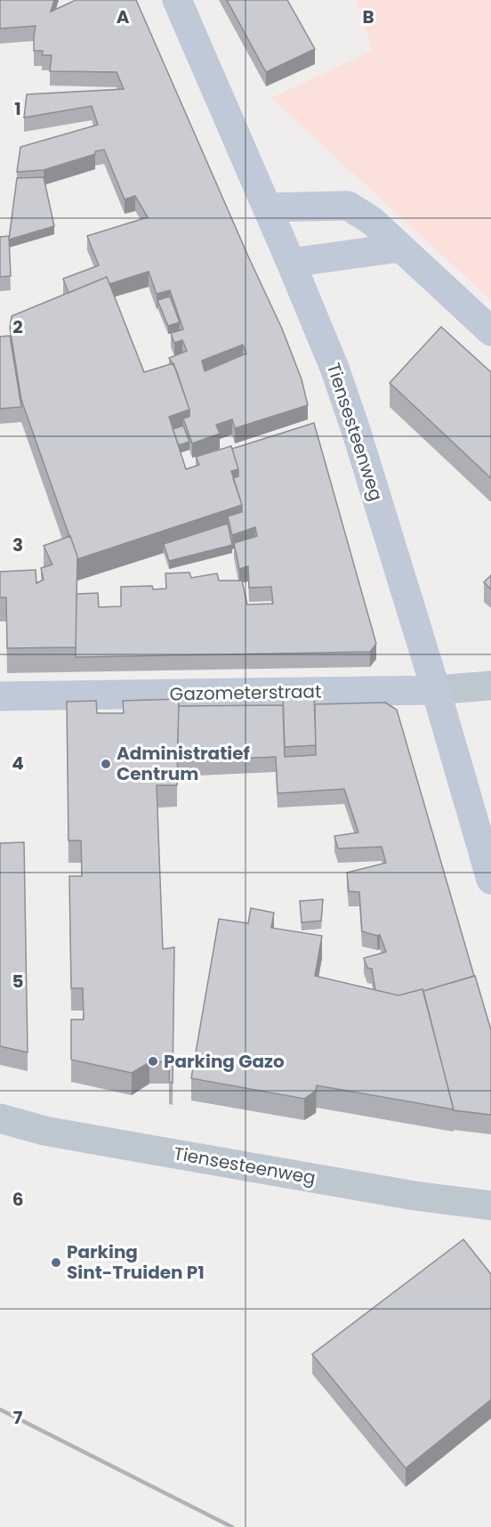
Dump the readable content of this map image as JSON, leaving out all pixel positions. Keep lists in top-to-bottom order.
{
  "streets": {
    "main road": ["Tiensesteenweg", "Gazometerstraat"]
  },
  "crossings": [
    ["Tiensesteenweg", "Gazometerstraat"]
  ],
  "places": ["Administratief Centrum", "Parking Gazo", "Parking Sint-Truiden P1"],
  "grid": {
    "columns": ["A", "B"],
    "rows": [
      "1",
      "2",
      "3",
      "4",
      "5",
      "6",
      "7"
    ]
  }
}
